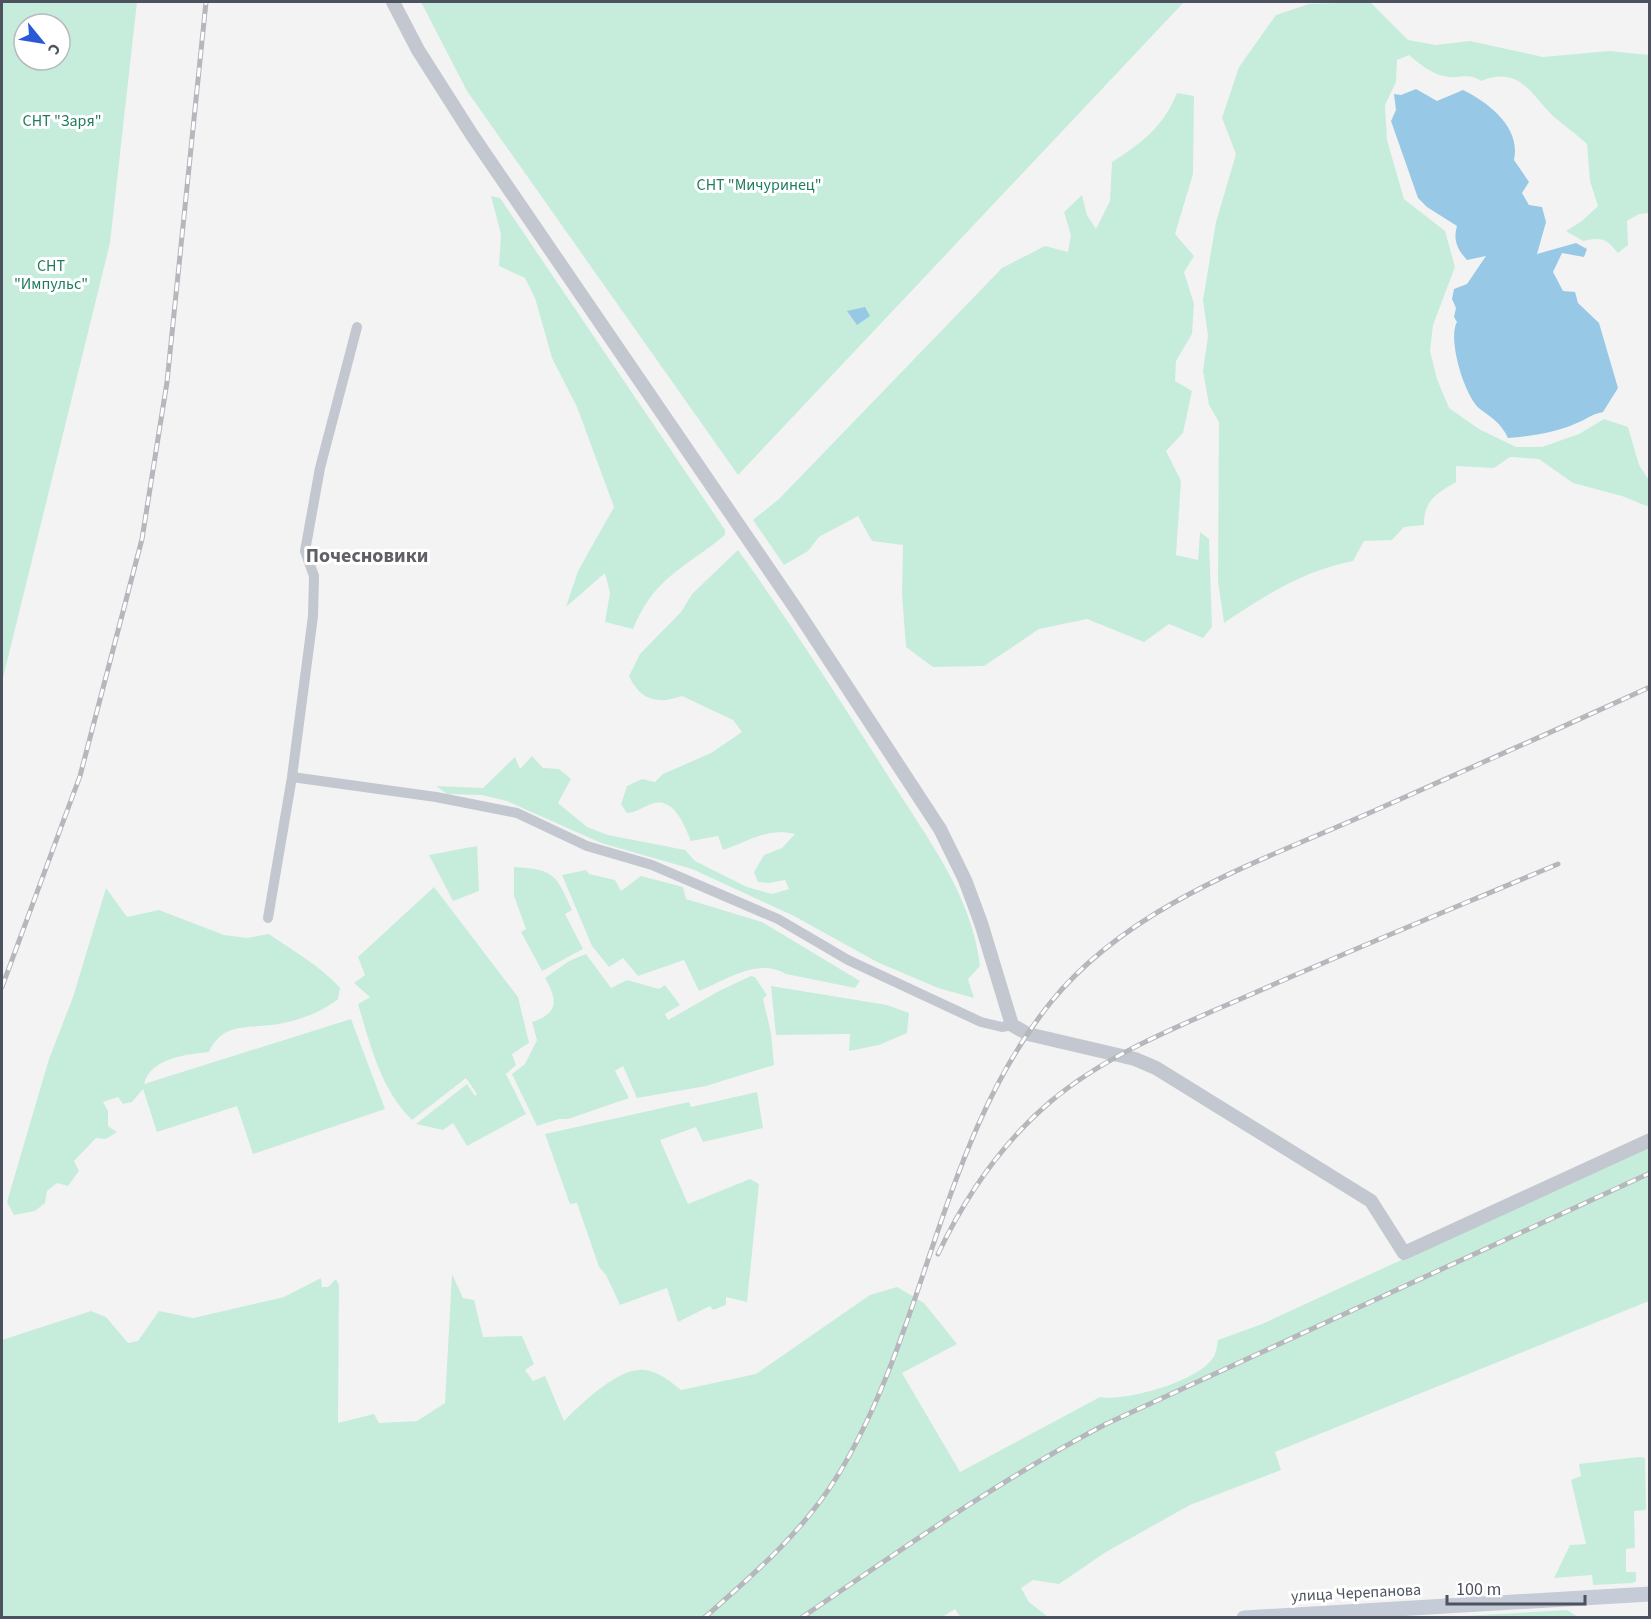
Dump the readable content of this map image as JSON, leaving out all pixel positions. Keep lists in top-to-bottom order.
{
  "streets": {
    "main road": ["улица Черепанова"]
  },
  "districts": ["Почесновики"],
  "parks": ["СНТ \"Заря\"", "СНТ \"Мичуринец\"", "СНТ \"Импульс\""],
  "scale_bar": "100 m",
  "north": "bottom right"
}
